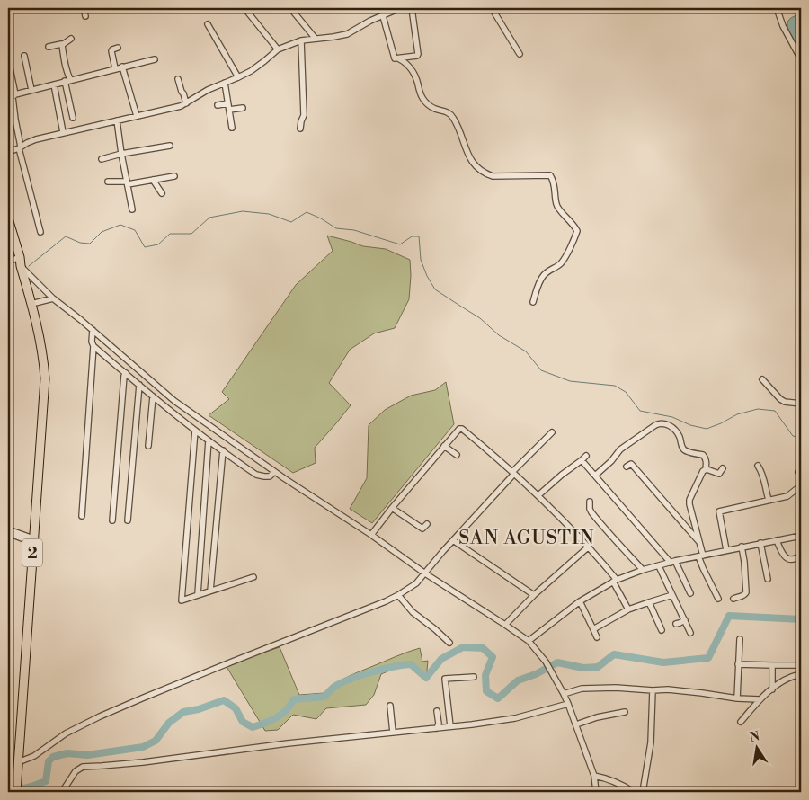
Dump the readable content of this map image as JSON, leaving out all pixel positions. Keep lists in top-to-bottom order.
{
  "streets": {
    "highway": ["2"]
  },
  "districts": ["SAN AGUSTIN"],
  "north": "top"
}
